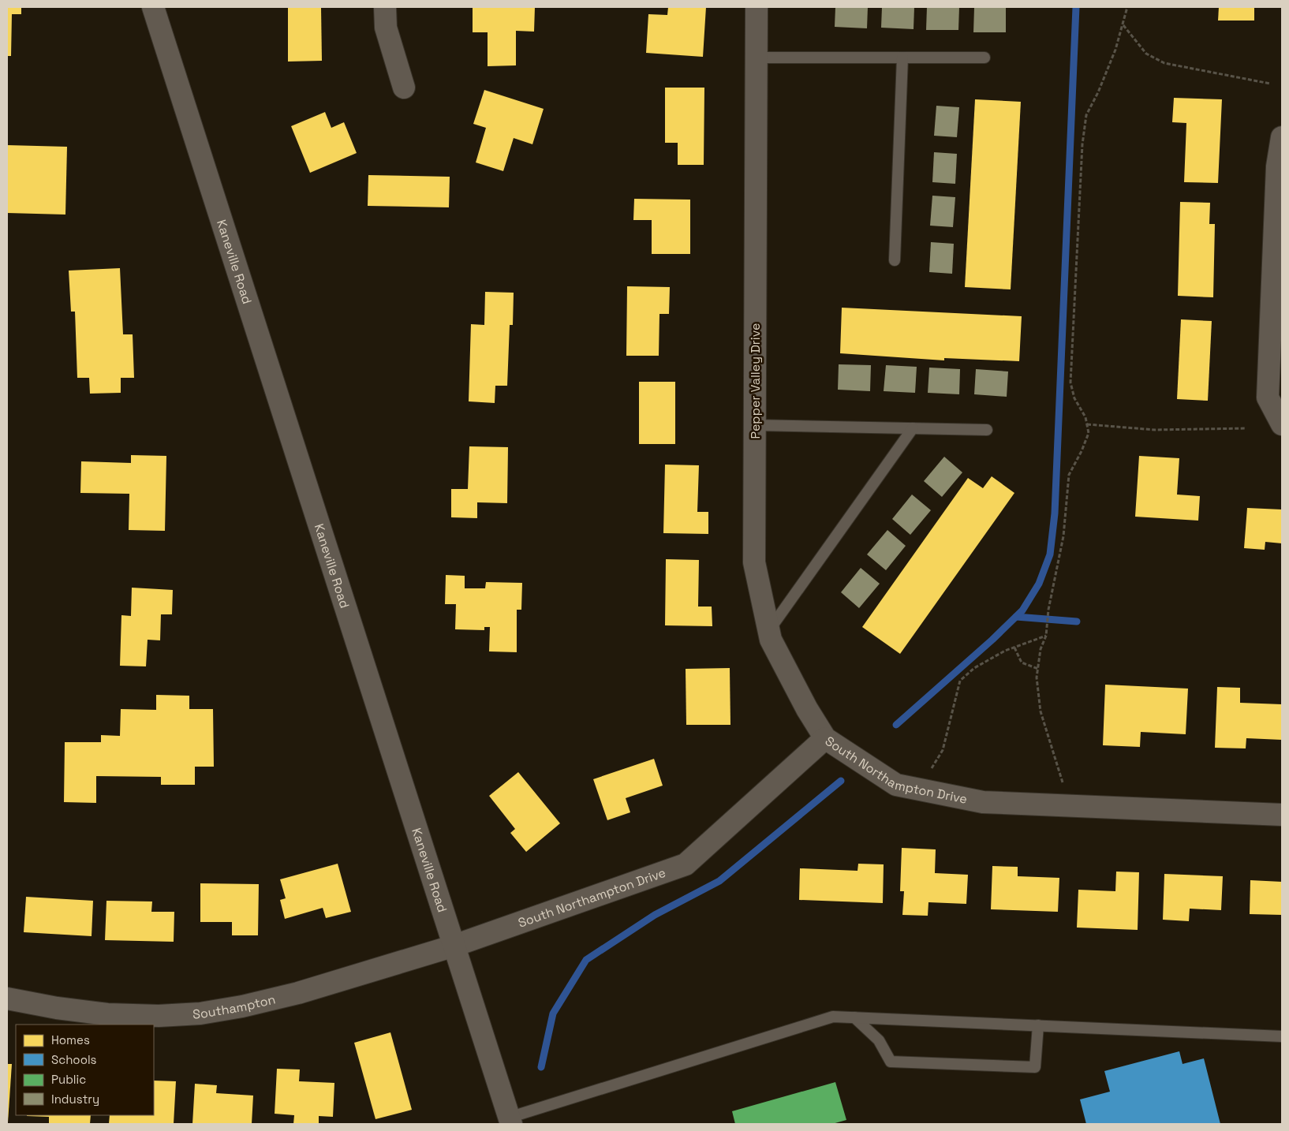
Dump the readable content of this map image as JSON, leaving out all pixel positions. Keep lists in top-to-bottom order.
{
  "streets": {
    "street": [
      "Kaneville Road",
      "Pepper Valley Drive",
      "South Northampton Drive",
      "Southampton"
    ]
  },
  "crossings": [
    ["Kaneville Road", "South Northampton Drive"],
    ["Kaneville Road", "Southampton"],
    ["Pepper Valley Drive", "South Northampton Drive"],
    ["South Northampton Drive", "Southampton"]
  ],
  "legend": [
    "Homes",
    "Schools",
    "Public",
    "Industry"
  ]
}
